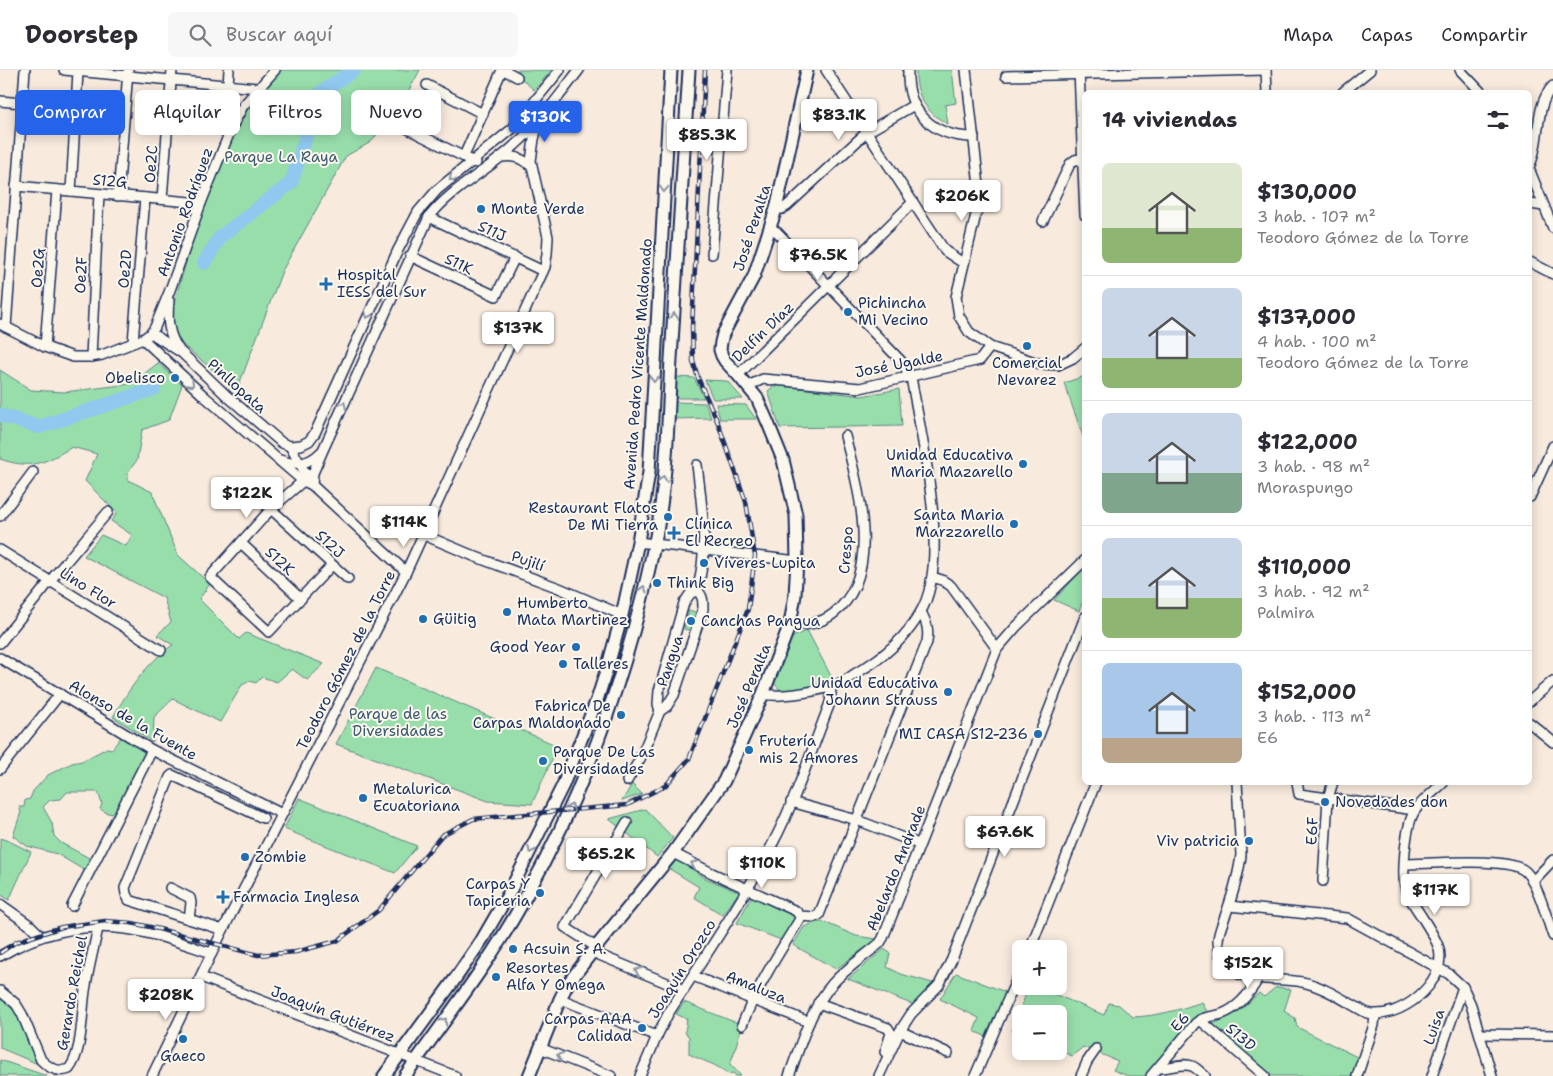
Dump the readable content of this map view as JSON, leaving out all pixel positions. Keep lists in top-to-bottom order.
{
  "streets": {
    "main road": ["José Peralta", "Avenida Pedro Vicente Maldonado"],
    "street": [
      "Oe2C",
      "S12G",
      "Antonio Rodríguez",
      "S11J",
      "S11K",
      "Oe2G",
      "Oe2D",
      "Oe2F",
      "Delfin Díaz",
      "José Ugalde",
      "Pinllopata",
      "S12J",
      "Crespo",
      "S12K",
      "Pujilí",
      "Lino Flor",
      "Teodoro Gómez de la Torre",
      "Pangua",
      "Alonso de la Fuente",
      "E6F",
      "Abelardo Andrade",
      "Joaquín Orozco",
      "Amaluza",
      "Gerardo Reichel",
      "Joaquín Gutiérrez",
      "E6",
      "Luisa",
      "S13D"
    ]
  },
  "crossings": [
    ["Oe2C", "S12G"],
    ["S12G", "Antonio Rodríguez"],
    ["S12G", "Oe2G"],
    ["S12G", "Oe2D"],
    ["S12G", "Oe2F"],
    ["Antonio Rodríguez", "Oe2G"],
    ["Antonio Rodríguez", "Oe2D"],
    ["Antonio Rodríguez", "Oe2F"],
    ["Antonio Rodríguez", "Pinllopata"],
    ["José Peralta", "Delfin Díaz"],
    ["José Peralta", "José Ugalde"],
    ["José Peralta", "Crespo"],
    ["S11J", "S11K"],
    ["S11J", "Teodoro Gómez de la Torre"],
    ["Avenida Pedro Vicente Maldonado", "Pujilí"],
    ["Avenida Pedro Vicente Maldonado", "Joaquín Gutiérrez"],
    ["Pinllopata", "Teodoro Gómez de la Torre"],
    ["Pujilí", "Teodoro Gómez de la Torre"],
    ["Teodoro Gómez de la Torre", "Alonso de la Fuente"],
    ["Teodoro Gómez de la Torre", "Joaquín Gutiérrez"],
    ["Abelardo Andrade", "Amaluza"],
    ["Joaquín Orozco", "Amaluza"],
    ["E6", "S13D"]
  ],
  "parks": ["Parque La Raya", "Parque de las Diversidades"],
  "places": {
    "other": [
      "Monte Verde",
      "Pichincha Mi Vecino",
      "Comercial Nevarez",
      "Obelisco",
      "Unidad Educativa Maria Mazarello",
      "Restaurant Flatos De Mi Tierra",
      "Santa Maria Marzzarello",
      "Víveres Lupita",
      "Think Big",
      "Humberto Mata Martinez",
      "Güitig",
      "Canchas Pangua",
      "Good Year",
      "Talleres",
      "Unidad Educativa Johann Strauss",
      "Fabrica De Carpas Maldonado",
      "MI CASA S12-236",
      "Frutería mis 2 Amores",
      "Parque De Las Diversidades",
      "Metalurica Ecuatoriana",
      "Novedades don",
      "Viv patricia",
      "Zombie",
      "Carpas Y Tapiceria",
      "Acsuin S. A.",
      "Resortes Alfa Y Omega",
      "Carpas AAA Calidad",
      "Gaeco"
    ],
    "health": ["Hospital IESS del Sur", "Clínica El Recreo", "Farmacia Inglesa"]
  },
  "page": {
    "header": "Doorstep",
    "search": "Buscar aquí",
    "nav": ["Mapa", "Capas", "Compartir"],
    "chip": [
      "Comprar",
      "Alquilar",
      "Filtros",
      "Nuevo"
    ],
    "heading": "14 viviendas",
    "price": [
      "$83.1K",
      "$130K",
      "$85.3K",
      "$206K",
      "$76.5K",
      "$137K",
      "$122K",
      "$114K",
      "$67.6K",
      "$65.2K",
      "$110K",
      "$117K",
      "$152K",
      "$208K"
    ],
    "list": [
      {
        "name": "$130,000",
        "note": "3 hab. · 107 m² · Teodoro Gómez de la Torre"
      },
      {
        "name": "$137,000",
        "note": "4 hab. · 100 m² · Teodoro Gómez de la Torre"
      },
      {
        "name": "$122,000",
        "note": "3 hab. · 98 m² · Moraspungo"
      },
      {
        "name": "$110,000",
        "note": "3 hab. · 92 m² · Palmira"
      },
      {
        "name": "$152,000",
        "note": "3 hab. · 113 m² · E6"
      }
    ],
    "map_buttons": ["+", "−"]
  }
}
